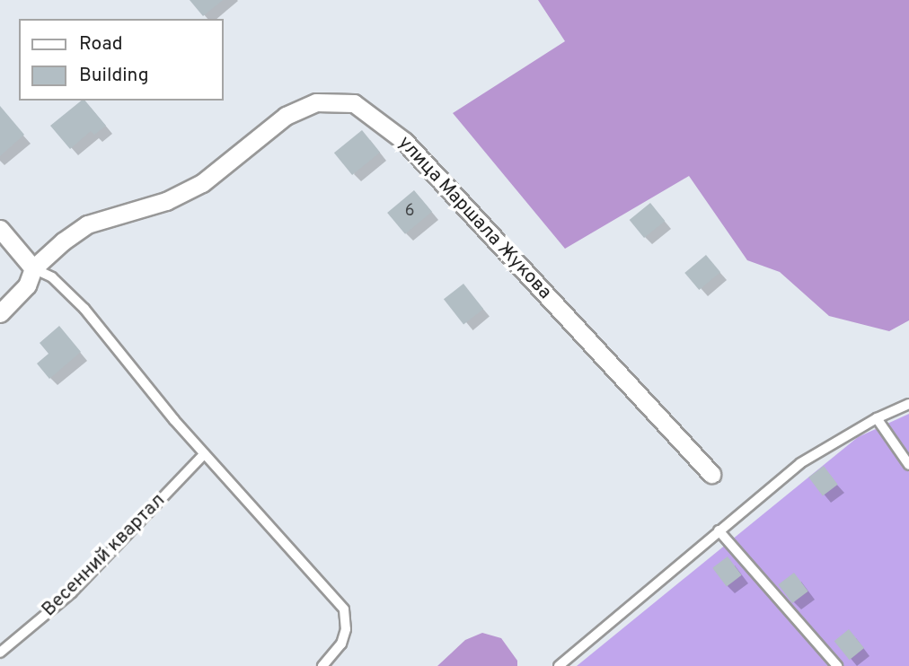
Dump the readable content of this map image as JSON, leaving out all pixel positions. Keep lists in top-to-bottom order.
{
  "streets": {
    "street": ["улица Маршала Жукова"],
    "lane": ["Весенний квартал"]
  },
  "house_numbers": ["6"],
  "legend": ["Road", "Building"]
}
